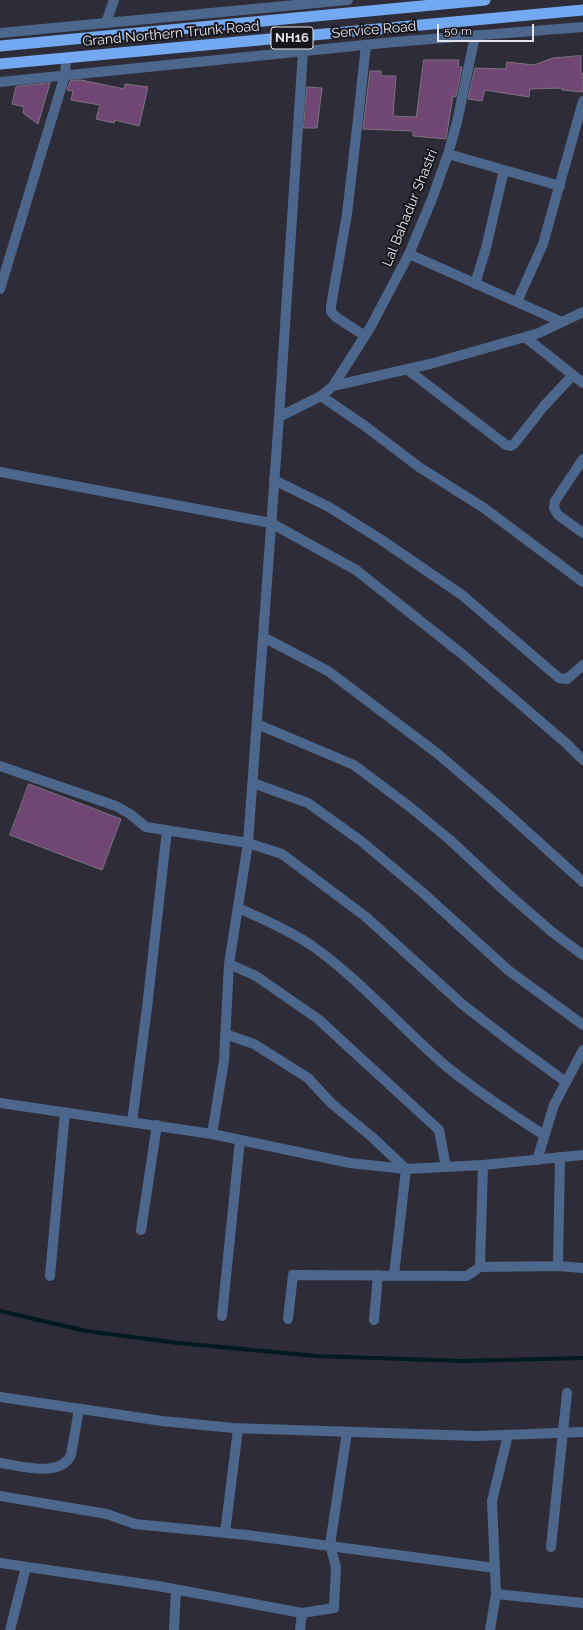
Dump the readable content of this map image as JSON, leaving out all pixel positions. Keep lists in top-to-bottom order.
{
  "streets": {
    "highway": ["Grand Northern Trunk Road", "NH16"],
    "street": ["Service Road", "Lal Bahadur Shastri"]
  },
  "crossings": [
    ["Service Road", "Lal Bahadur Shastri"]
  ],
  "scale_bar": "50 m"
}
